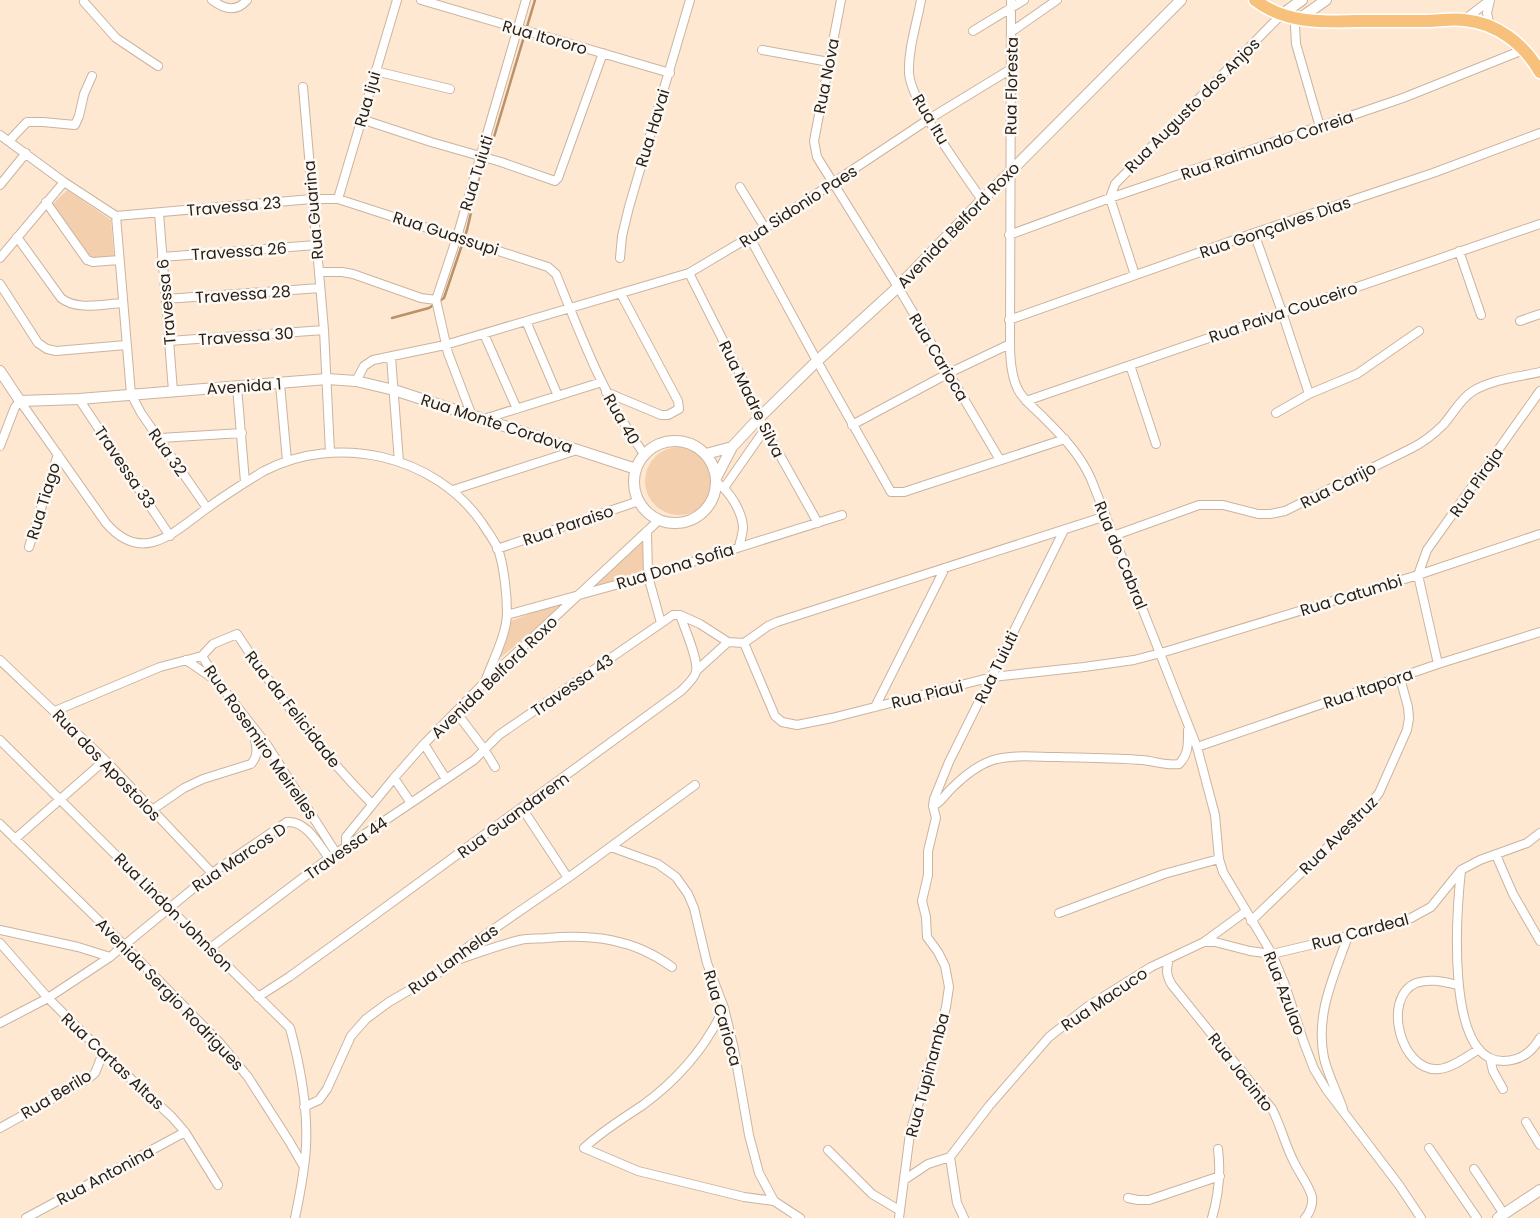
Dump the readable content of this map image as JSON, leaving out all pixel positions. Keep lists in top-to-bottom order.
{
  "streets": {
    "street": [
      "Rua Itororo",
      "Rua Nova",
      "Rua Floresta",
      "Rua Ijui",
      "Rua Augusto dos Anjos",
      "Rua Itu",
      "Rua Havai",
      "Rua Raimundo Correia",
      "Rua Tuiuti",
      "Travessa 23",
      "Rua Sidonio Paes",
      "Rua Guarina",
      "Avenida Belford Roxo",
      "Rua Gonçalves Dias",
      "Rua Guassupi",
      "Travessa 26",
      "Travessa 28",
      "Travessa 6",
      "Rua Paiva Couceiro",
      "Travessa 30",
      "Rua Carioca",
      "Avenida 1",
      "Rua Madre Silva",
      "Rua 40",
      "Rua Monte Cordova",
      "Rua 32",
      "Travessa 33",
      "Rua Piraja",
      "Rua Carijo",
      "Rua Tiago",
      "Rua Paraiso",
      "Rua do Cabral",
      "Rua Dona Sofia",
      "Rua Catumbi",
      "Travessa 43",
      "Rua Itapora",
      "Rua Piaui",
      "Rua da Felicidade",
      "Rua Rosemiro Meirelles",
      "Rua dos Apostolos",
      "Rua Guandarem",
      "Rua Avestruz",
      "Travessa 44",
      "Rua Marcos D",
      "Rua Lindon Johnson",
      "Rua Cardeal",
      "Rua Lanhelas",
      "Rua Azulao",
      "Avenida Sergio Rodrigues",
      "Rua Macuco",
      "Rua Cartas Altas",
      "Rua Jacinto",
      "Rua Tupinamba",
      "Rua Berilo",
      "Rua Antonina"
    ]
  },
  "crossings": [
    ["Rua Itororo", "Rua Havai"],
    ["Rua Itororo", "Rua Tuiuti"],
    ["Rua Nova", "Rua Carioca"],
    ["Rua Floresta", "Rua Raimundo Correia"],
    ["Rua Floresta", "Rua Sidonio Paes"],
    ["Rua Floresta", "Avenida Belford Roxo"],
    ["Rua Floresta", "Rua Gonçalves Dias"],
    ["Rua Floresta", "Rua do Cabral"],
    ["Rua Ijui", "Travessa 23"],
    ["Rua Ijui", "Rua Guassupi"],
    ["Rua Augusto dos Anjos", "Rua Raimundo Correia"],
    ["Rua Itu", "Rua Sidonio Paes"],
    ["Rua Itu", "Avenida Belford Roxo"],
    ["Rua Tuiuti", "Rua Guarina"],
    ["Rua Tuiuti", "Rua Guassupi"],
    ["Rua Tuiuti", "Rua Piaui"],
    ["Rua Tuiuti", "Rua Tupinamba"],
    ["Travessa 23", "Rua Guarina"],
    ["Travessa 23", "Rua Guassupi"],
    ["Travessa 23", "Travessa 6"],
    ["Rua Sidonio Paes", "Rua Guassupi"],
    ["Rua Sidonio Paes", "Rua Carioca"],
    ["Rua Sidonio Paes", "Avenida 1"],
    ["Rua Sidonio Paes", "Rua Madre Silva"],
    ["Rua Sidonio Paes", "Rua Monte Cordova"],
    ["Rua Guarina", "Travessa 26"],
    ["Avenida Belford Roxo", "Rua Carioca"],
    ["Avenida Belford Roxo", "Rua Madre Silva"],
    ["Avenida Belford Roxo", "Rua 40"],
    ["Avenida Belford Roxo", "Rua Monte Cordova"],
    ["Avenida Belford Roxo", "Rua Paraiso"],
    ["Avenida Belford Roxo", "Rua Dona Sofia"],
    ["Avenida Belford Roxo", "Rua da Felicidade"],
    ["Avenida Belford Roxo", "Travessa 44"],
    ["Rua Gonçalves Dias", "Rua do Cabral"],
    ["Travessa 26", "Travessa 6"],
    ["Travessa 28", "Travessa 6"],
    ["Travessa 6", "Travessa 30"],
    ["Travessa 6", "Avenida 1"],
    ["Rua Paiva Couceiro", "Rua do Cabral"],
    ["Rua Carioca", "Rua Lanhelas"],
    ["Avenida 1", "Rua Monte Cordova"],
    ["Avenida 1", "Rua 32"],
    ["Avenida 1", "Travessa 33"],
    ["Rua Madre Silva", "Rua Dona Sofia"],
    ["Rua 40", "Rua Monte Cordova"],
    ["Rua 40", "Rua Paraiso"],
    ["Rua Monte Cordova", "Rua Paraiso"],
    ["Rua Piraja", "Rua Catumbi"],
    ["Rua Carijo", "Rua do Cabral"],
    ["Rua do Cabral", "Rua Catumbi"],
    ["Rua do Cabral", "Rua Itapora"],
    ["Rua do Cabral", "Rua Piaui"],
    ["Rua do Cabral", "Rua Azulao"],
    ["Rua Catumbi", "Rua Piaui"],
    ["Travessa 43", "Travessa 44"],
    ["Rua Itapora", "Rua Avestruz"],
    ["Rua Itapora", "Rua Azulao"],
    ["Rua da Felicidade", "Rua Rosemiro Meirelles"],
    ["Rua Rosemiro Meirelles", "Travessa 44"],
    ["Rua Rosemiro Meirelles", "Rua Marcos D"],
    ["Rua dos Apostolos", "Rua Marcos D"],
    ["Rua Guandarem", "Rua Lindon Johnson"],
    ["Rua Avestruz", "Rua Azulao"],
    ["Travessa 44", "Rua Marcos D"],
    ["Travessa 44", "Rua Lindon Johnson"],
    ["Rua Marcos D", "Rua Lindon Johnson"],
    ["Rua Marcos D", "Avenida Sergio Rodrigues"],
    ["Rua Marcos D", "Rua Cartas Altas"],
    ["Rua Lindon Johnson", "Rua Lanhelas"],
    ["Rua Cardeal", "Rua Azulao"],
    ["Rua Azulao", "Rua Macuco"],
    ["Rua Macuco", "Rua Jacinto"],
    ["Rua Cartas Altas", "Rua Berilo"],
    ["Rua Cartas Altas", "Rua Antonina"]
  ]
}
